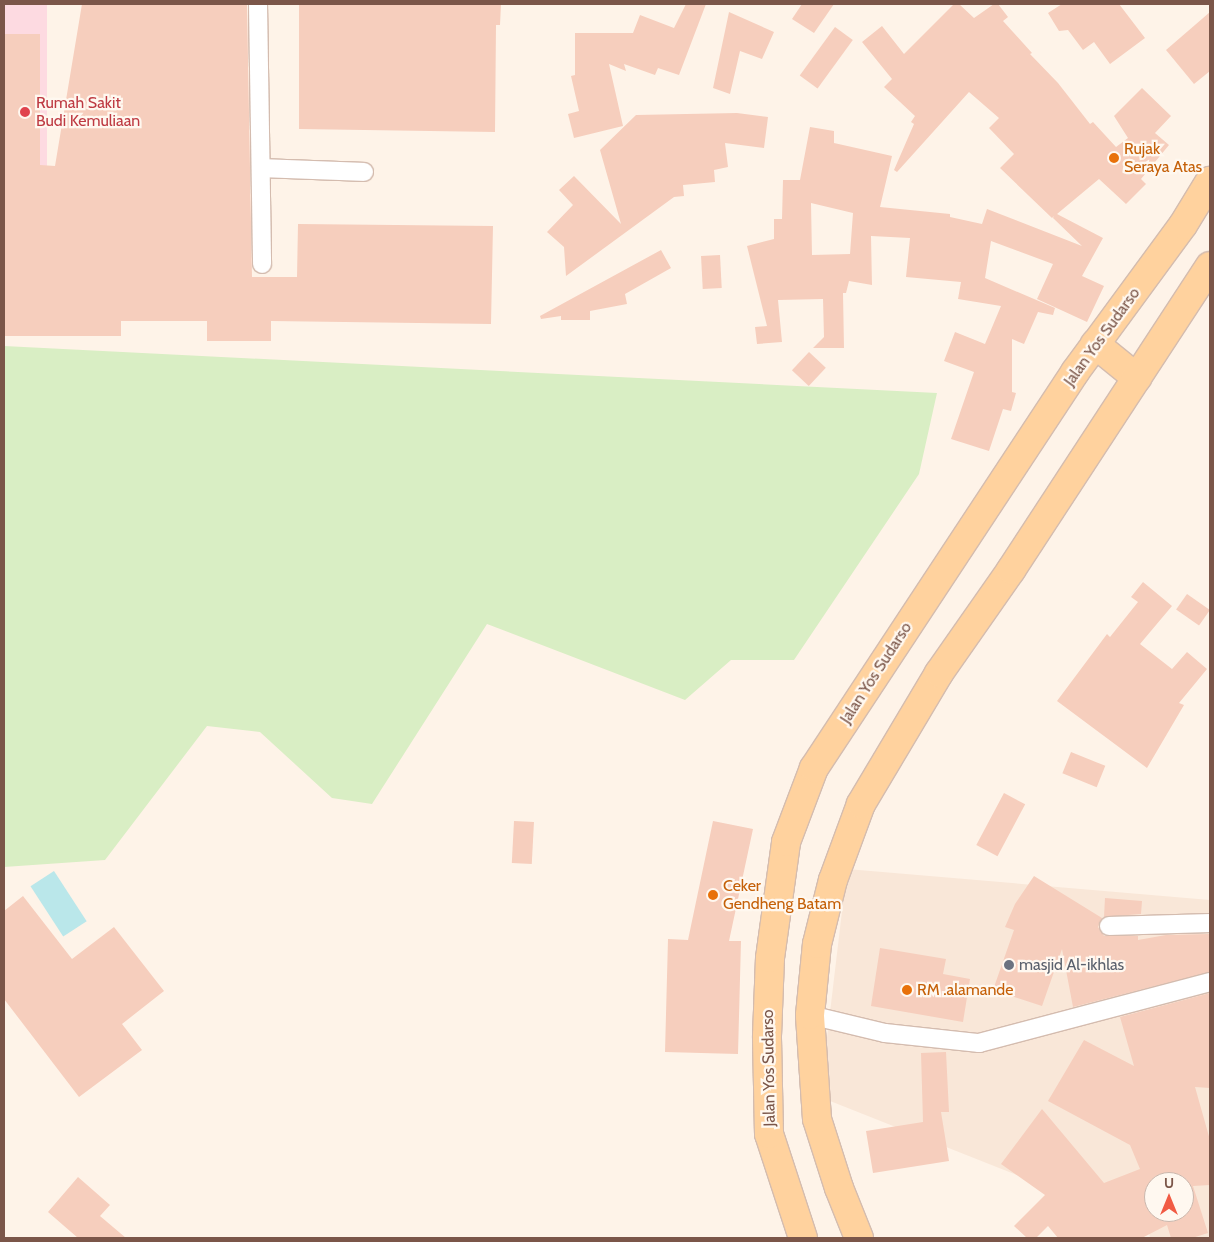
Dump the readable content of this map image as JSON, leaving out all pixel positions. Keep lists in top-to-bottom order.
{
  "streets": {
    "main road": ["Jalan Yos Sudarso"]
  },
  "places": [
    "Rumah Sakit Budi Kemuliaan",
    "Rujak Seraya Atas",
    "Ceker Gendheng Batam",
    "masjid Al-ikhlas",
    "RM .alamande"
  ],
  "north": "top"
}
